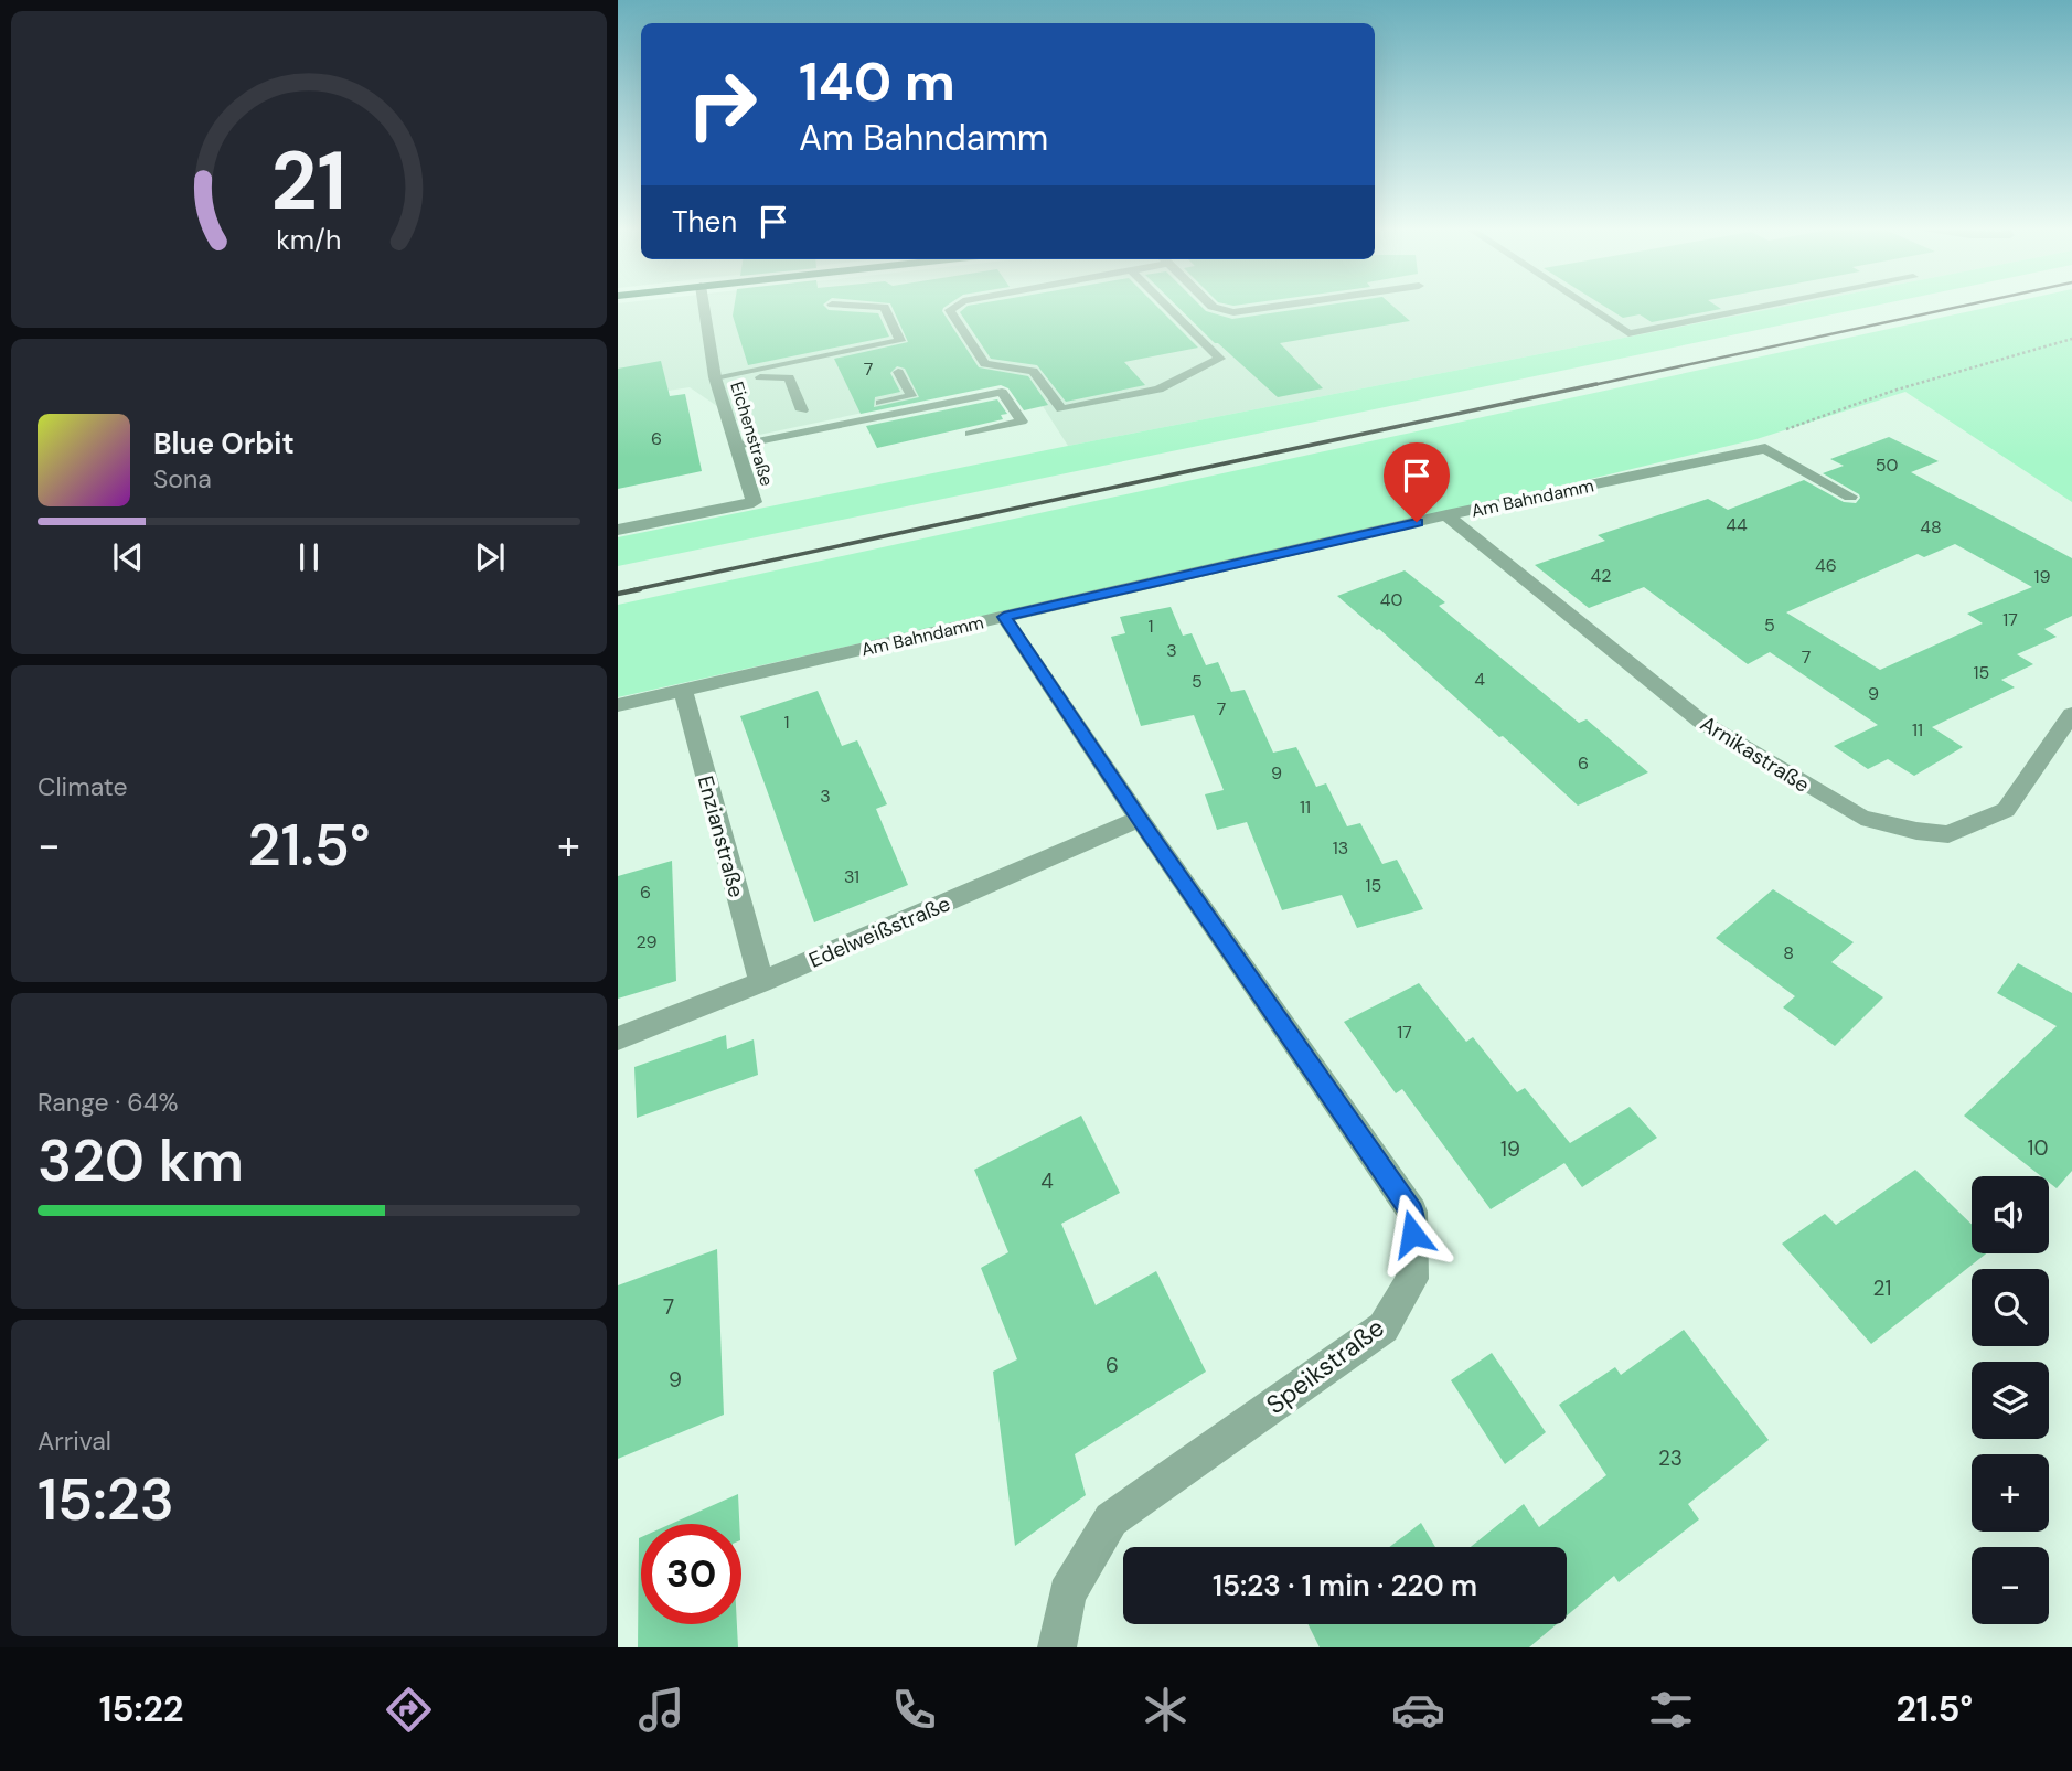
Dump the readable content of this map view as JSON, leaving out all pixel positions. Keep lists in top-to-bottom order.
{
  "streets": {
    "street": [
      "Eichenstraße",
      "Am Bahndamm",
      "Arnikastraße",
      "Enzianstraße",
      "Edelweißstraße",
      "Speikstraße"
    ]
  },
  "crossings": [
    ["Am Bahndamm", "Arnikastraße"],
    ["Am Bahndamm", "Enzianstraße"],
    ["Am Bahndamm", "Speikstraße"],
    ["Enzianstraße", "Edelweißstraße"],
    ["Edelweißstraße", "Speikstraße"]
  ],
  "house_numbers": [
    "7",
    "6",
    "50",
    "44",
    "48",
    "46",
    "42",
    "19",
    "40",
    "17",
    "5",
    "1",
    "3",
    "7",
    "15",
    "4",
    "5",
    "9",
    "7",
    "1",
    "11",
    "6",
    "9",
    "3",
    "11",
    "13",
    "31",
    "15",
    "6",
    "29",
    "8",
    "17",
    "10",
    "19",
    "4",
    "21",
    "7",
    "6",
    "9",
    "23"
  ],
  "page": {
    "turn": ["140 m", "Am Bahndamm"],
    "then": "Then",
    "song": ["Blue Orbit", "Sona"],
    "tile": [
      "Climate",
      ["Range · 64%", "320 km"],
      ["Arrival", "15:23"]
    ],
    "heat": ["−", "21.5°", "+"],
    "map_buttons": ["+", "−"],
    "limit": "30",
    "trip": "15:23 · 1 min · 220 m",
    "tabs": ["15:22", "21.5°"],
    "gauge": ["21", "km/h"]
  }
}
